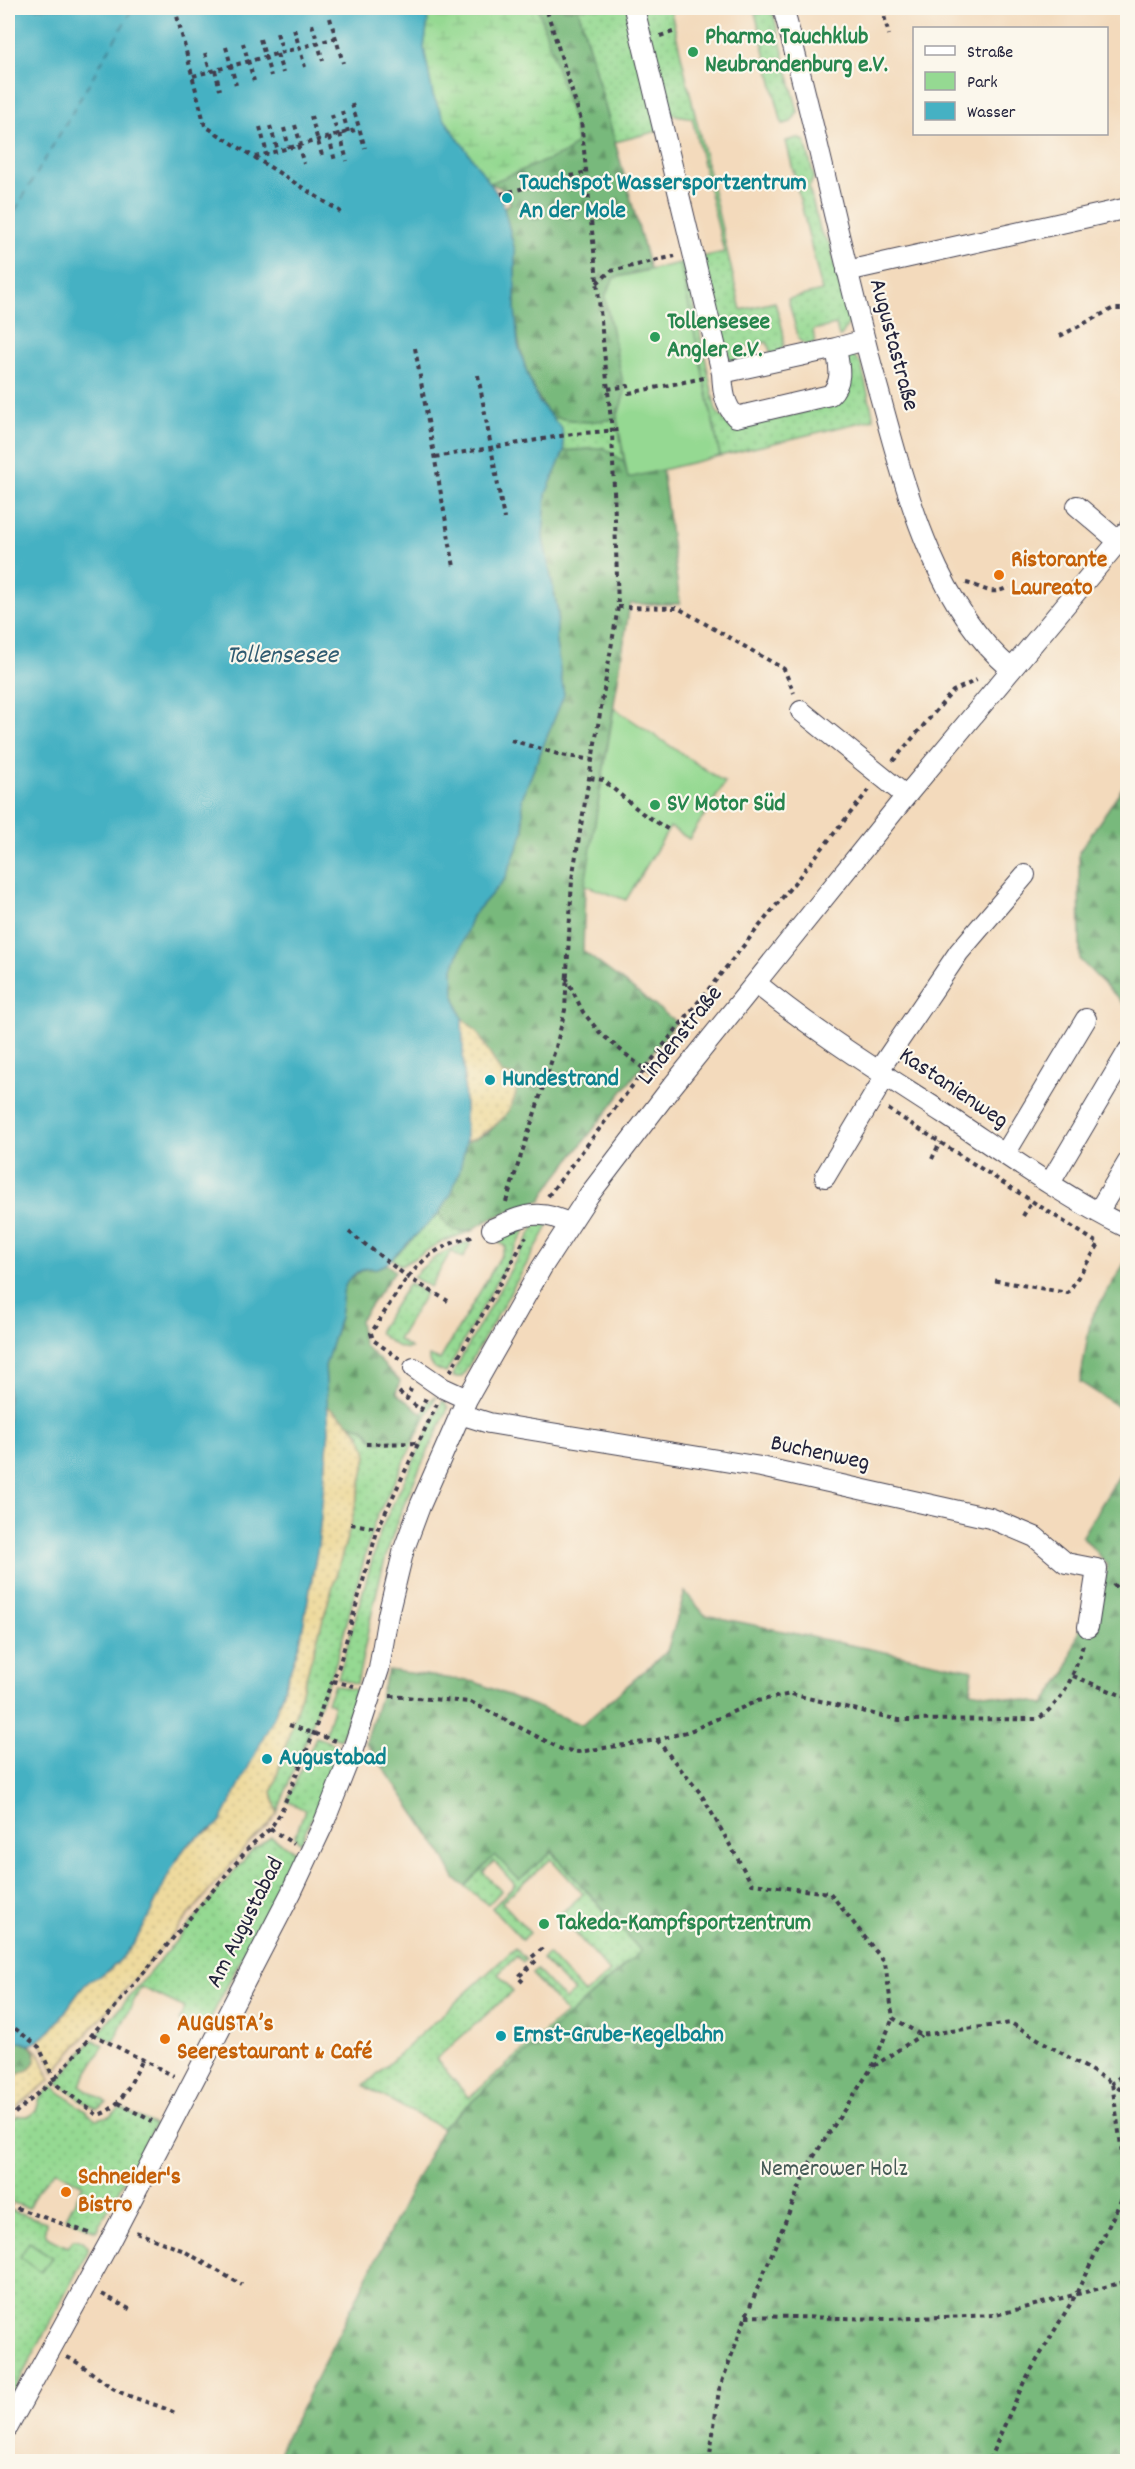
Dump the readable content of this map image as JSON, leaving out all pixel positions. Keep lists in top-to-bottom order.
{
  "streets": {
    "street": [
      "Augustastraße",
      "Lindenstraße",
      "Kastanienweg",
      "Buchenweg",
      "Am Augustabad"
    ]
  },
  "crossings": [
    ["Augustastraße", "Lindenstraße"],
    ["Lindenstraße", "Kastanienweg"],
    ["Lindenstraße", "Buchenweg"],
    ["Lindenstraße", "Am Augustabad"],
    ["Buchenweg", "Am Augustabad"]
  ],
  "water": ["Tollensesee"],
  "parks": ["Nemerower Holz"],
  "places": [
    "Pharma Tauchklub Neubrandenburg e.V.",
    "Tauchspot Wassersportzentrum An der Mole",
    "Tollensesee Angler e.V.",
    "Ristorante Laureato",
    "SV Motor Süd",
    "Hundestrand",
    "Augustabad",
    "Takeda-Kampfsportzentrum",
    "Ernst-Grube-Kegelbahn",
    "AUGUSTA’s Seerestaurant & Café",
    "Schneider's Bistro"
  ],
  "legend": ["Straße", "Park", "Wasser"]
}
